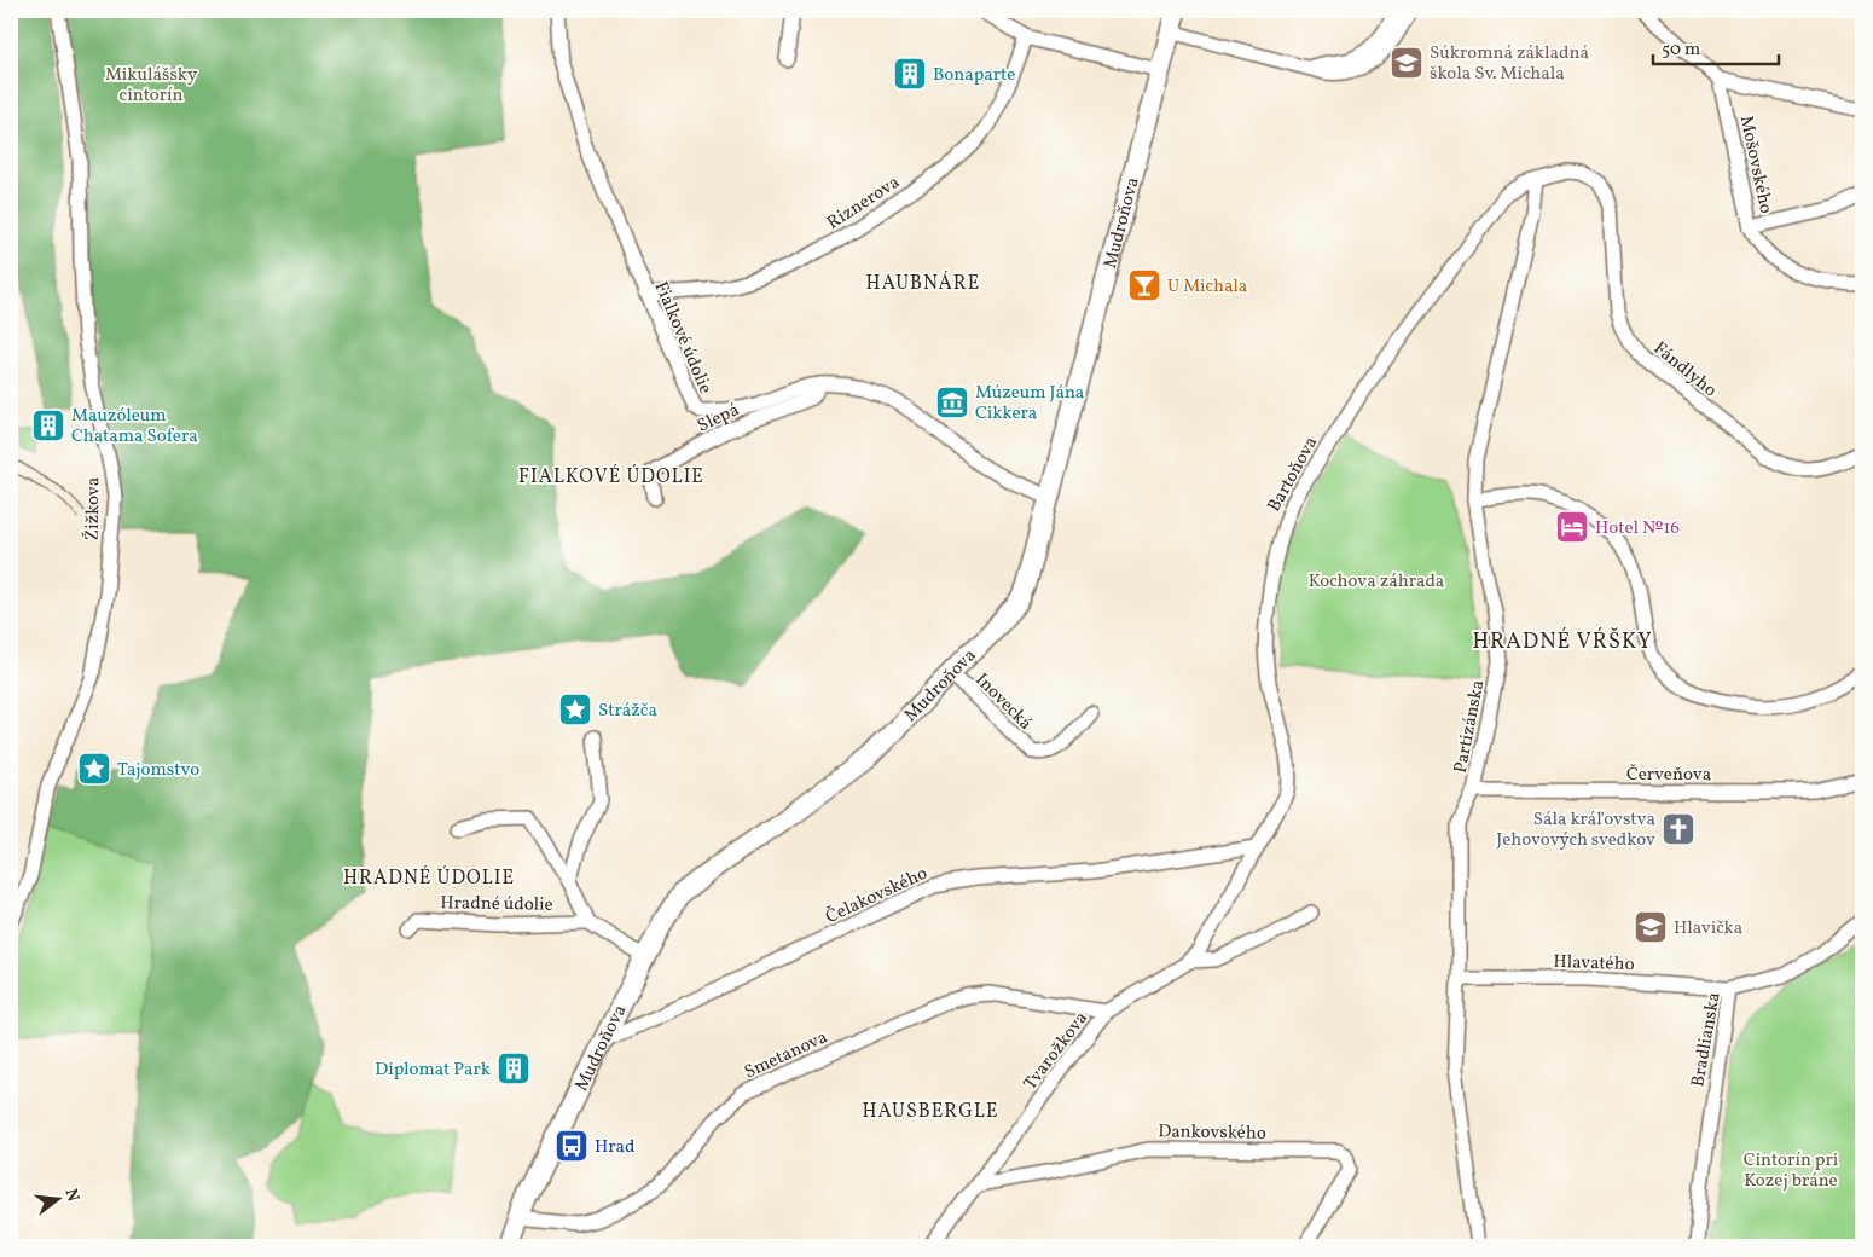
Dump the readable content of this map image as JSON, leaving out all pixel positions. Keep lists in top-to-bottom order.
{
  "streets": {
    "street": [
      "Mošovského",
      "Riznerova",
      "Mudroňova",
      "Fialkové údolie",
      "Fándlyho",
      "Slepá",
      "Bartoňova",
      "Žižkova",
      "Inovecká",
      "Partizánska",
      "Červeňova",
      "Čelakovského",
      "Hradné údolie",
      "Hlavatého",
      "Bradlianska",
      "Tvarožkova",
      "Smetanova",
      "Dankovského"
    ]
  },
  "crossings": [
    ["Riznerova", "Fialkové údolie"],
    ["Mudroňova", "Fialkové údolie"],
    ["Mudroňova", "Inovecká"],
    ["Mudroňova", "Čelakovského"],
    ["Mudroňova", "Smetanova"],
    ["Fialkové údolie", "Slepá"],
    ["Fándlyho", "Bartoňova"],
    ["Fándlyho", "Partizánska"],
    ["Bartoňova", "Partizánska"],
    ["Bartoňova", "Čelakovského"],
    ["Bartoňova", "Tvarožkova"],
    ["Partizánska", "Červeňova"],
    ["Partizánska", "Hlavatého"],
    ["Čelakovského", "Tvarožkova"],
    ["Hlavatého", "Bradlianska"],
    ["Tvarožkova", "Smetanova"],
    ["Tvarožkova", "Dankovského"]
  ],
  "districts": [
    "HAUBNÁRE",
    "FIALKOVÉ ÚDOLIE",
    "HRADNÉ VŔŠKY",
    "HRADNÉ ÚDOLIE",
    "HAUSBERGLE"
  ],
  "parks": ["Mikulášsky cintorín", "Kochova záhrada", "Cintorín pri Kozej bráne"],
  "places": {
    "school or university": ["Súkromná základná škola Sv. Michala", "Hlavička"],
    "building": ["Bonaparte", "Mauzóleum Chatama Sofera", "Diplomat Park"],
    "bar": ["U Michala"],
    "museum": ["Múzeum Jána Cikkera"],
    "hotel": ["Hotel №16"],
    "place": ["Strážča", "Tajomstvo"],
    "church": ["Sála kráľovstva Jehovových svedkov"],
    "bus stop": ["Hrad"]
  },
  "scale_bar": "50 m",
  "north": "right"
}
